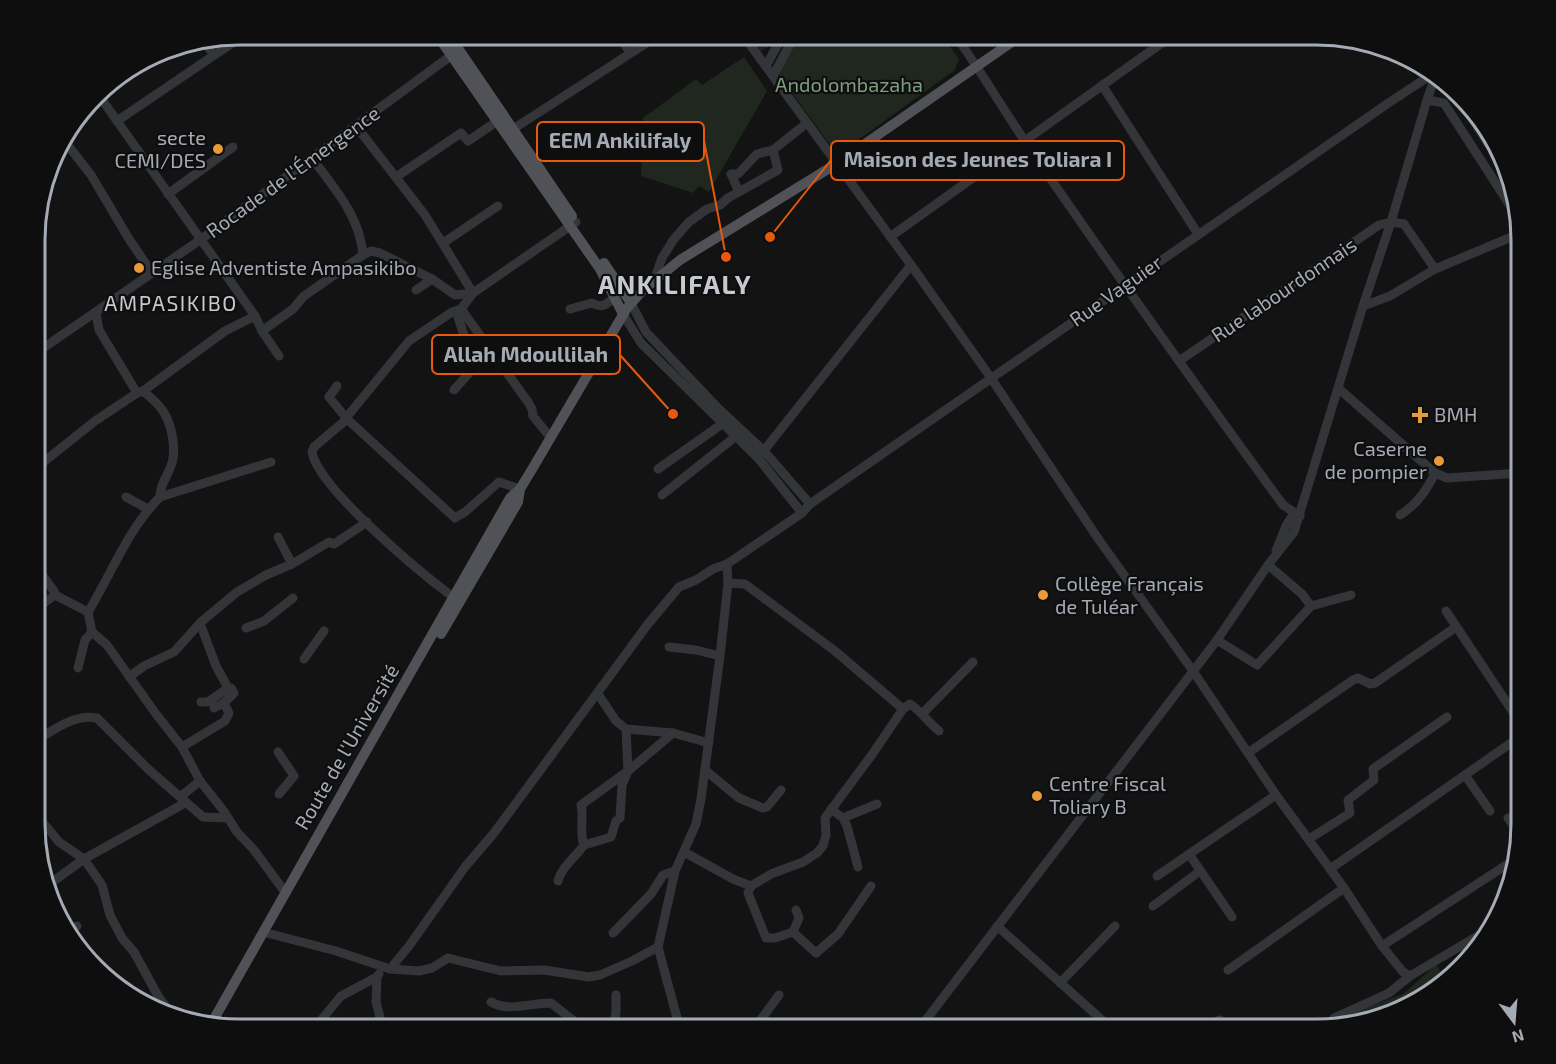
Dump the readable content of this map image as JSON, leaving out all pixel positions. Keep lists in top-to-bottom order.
{
  "streets": {
    "main road": ["Route de l'Université"],
    "street": ["Rocade de l'Émergence", "Rue labourdonnais", "Rue Vaguier"]
  },
  "districts": ["ANKILIFALY", "AMPASIKIBO"],
  "parks": ["Andolombazaha"],
  "places": {
    "other": [
      "secte CEMI/DES",
      "Maison des Jeunes Toliara I",
      "EEM Ankilifaly",
      "Eglise Adventiste Ampasikibo",
      "Allah Mdoullilah",
      "Caserne de pompier",
      "Collège Français de Tuléar",
      "Centre Fiscal Toliary B"
    ],
    "health": ["BMH"]
  },
  "north": "bottom"
}
